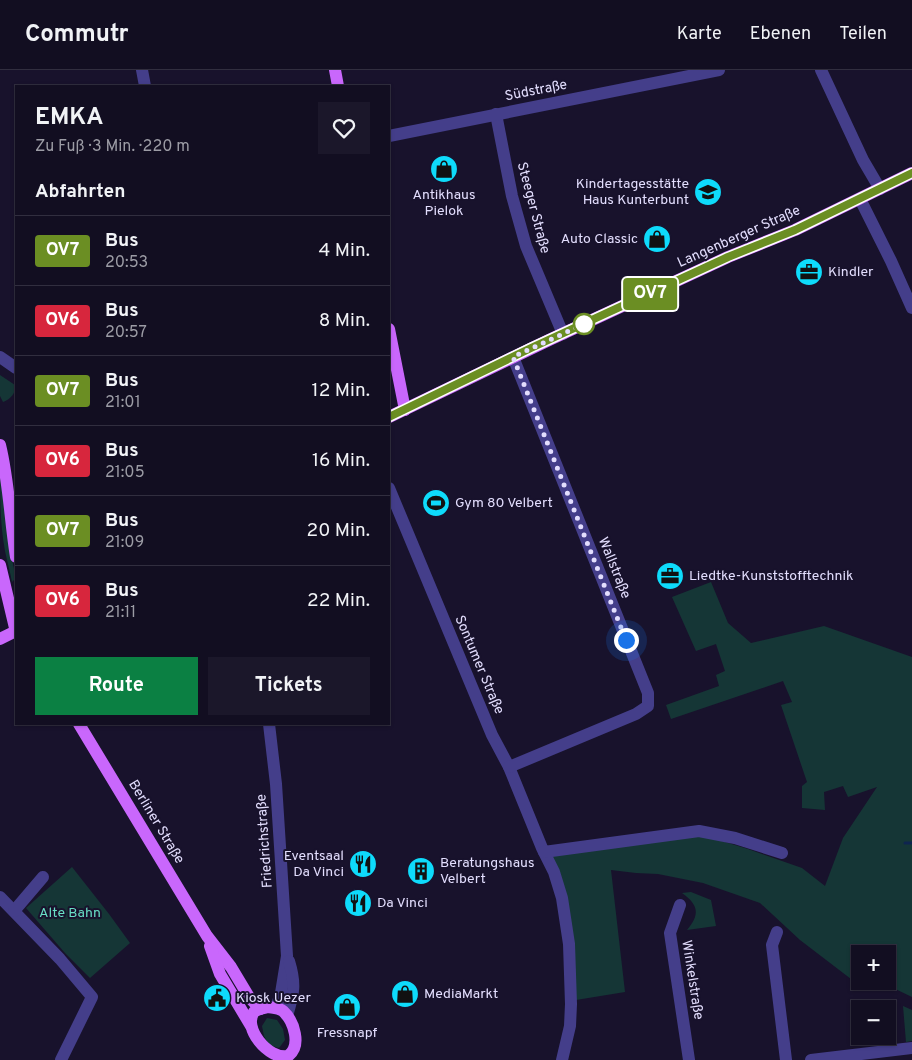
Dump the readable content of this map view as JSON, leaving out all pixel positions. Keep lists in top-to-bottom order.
{
  "streets": {
    "main road": ["Langenberger Straße", "Berliner Straße"],
    "street": [
      "Südstraße",
      "Steeger Straße",
      "Wallstraße",
      "Sontumer Straße",
      "Friedrichstraße",
      "Winkelstraße"
    ]
  },
  "crossings": [
    ["Südstraße", "Steeger Straße"],
    ["Steeger Straße", "Langenberger Straße"],
    ["Langenberger Straße", "Wallstraße"],
    ["Wallstraße", "Sontumer Straße"],
    ["Berliner Straße", "Friedrichstraße"]
  ],
  "parks": ["Alte Bahn"],
  "places": {
    "shop": [
      "Antikhaus Pielok",
      "Auto Classic",
      "MediaMarkt",
      "Fressnapf"
    ],
    "school or university": ["Kindertagesstätte Haus Kunterbunt"],
    "office": ["Kindler", "Liedtke-Kunststofftechnik"],
    "sports": ["Gym 80 Velbert"],
    "restaurant": ["Eventsaal Da Vinci", "Da Vinci"],
    "building": ["Beratungshaus Velbert"],
    "public building": ["Kiosk Uezer"]
  },
  "lines": ["bus line OV7"],
  "page": {
    "header": "Commutr",
    "nav": ["Karte", "Ebenen", "Teilen"],
    "on_map": "OV7",
    "heading": [
      ["EMKA", "Zu Fuß · 3 Min. · 220 m"],
      "Abfahrten"
    ],
    "list": [
      {
        "mark": "OV7",
        "name": "Bus",
        "note": "20:53",
        "value": "4 Min."
      },
      {
        "mark": "OV6",
        "name": "Bus",
        "note": "20:57",
        "value": "8 Min."
      },
      {
        "mark": "OV7",
        "name": "Bus",
        "note": "21:01",
        "value": "12 Min."
      },
      {
        "mark": "OV6",
        "name": "Bus",
        "note": "21:05",
        "value": "16 Min."
      },
      {
        "mark": "OV7",
        "name": "Bus",
        "note": "21:09",
        "value": "20 Min."
      },
      {
        "mark": "OV6",
        "name": "Bus",
        "note": "21:11",
        "value": "22 Min."
      }
    ],
    "buttons": ["Route", "Tickets"],
    "map_buttons": ["+", "−"]
  }
}
